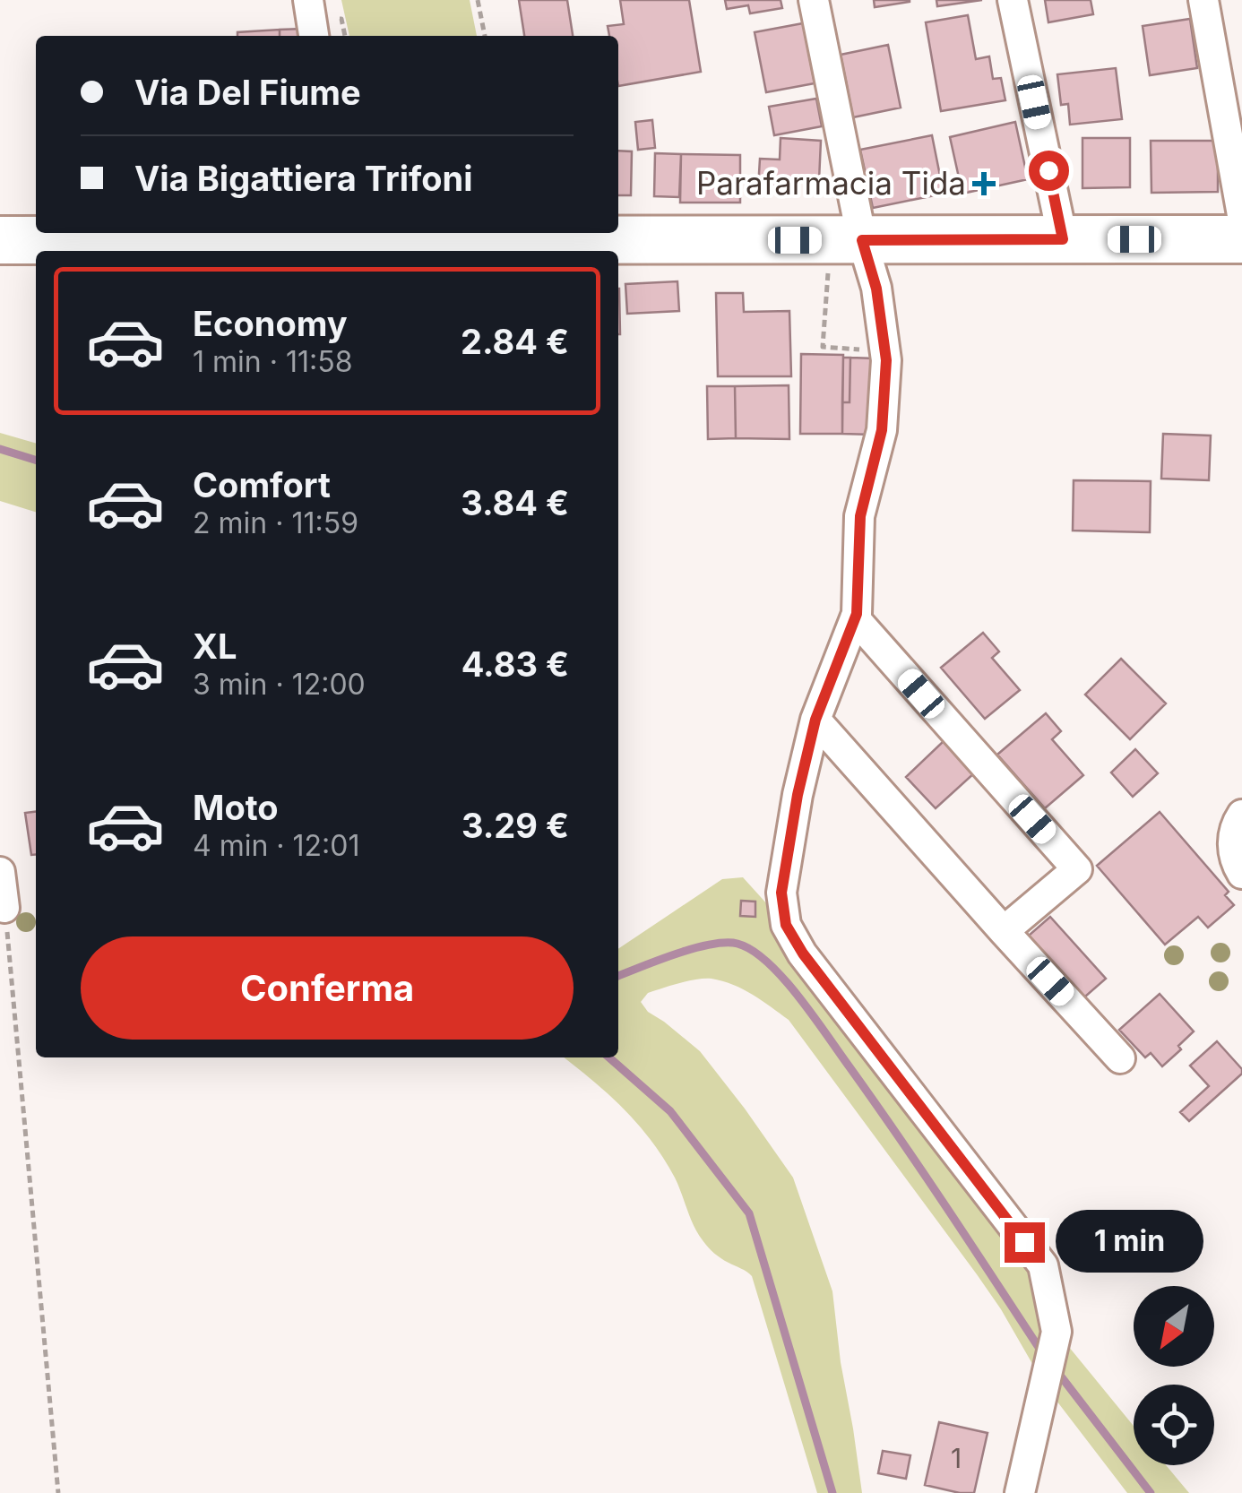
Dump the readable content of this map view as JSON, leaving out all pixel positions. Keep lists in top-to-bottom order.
{
  "places": {
    "health": ["Parafarmacia Tida"]
  },
  "house_numbers": ["1"],
  "north": "bottom left",
  "page": {
    "banner": ["Via Del Fiume", "Via Bigattiera Trifoni"],
    "list": [
      {
        "name": "Economy",
        "note": "1 min · 11:58",
        "value": "2.84 €"
      },
      {
        "name": "Comfort",
        "note": "2 min · 11:59",
        "value": "3.84 €"
      },
      {
        "name": "XL",
        "note": "3 min · 12:00",
        "value": "4.83 €"
      },
      {
        "name": "Moto",
        "note": "4 min · 12:01",
        "value": "3.29 €"
      }
    ],
    "buttons": "Conferma",
    "bubble": "1 min"
  }
}
